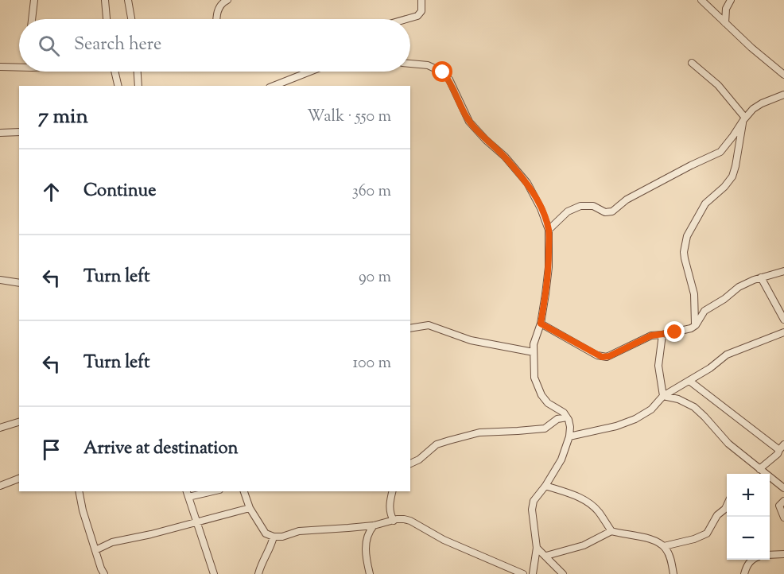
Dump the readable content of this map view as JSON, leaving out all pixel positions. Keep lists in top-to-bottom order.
{
  "page": {
    "search": "Search here",
    "heading": ["7 min", "Walk · 550 m"],
    "list": [
      ["Continue", "360 m"],
      ["Turn left", "90 m"],
      ["Turn left", "100 m"],
      "Arrive at destination"
    ],
    "map_buttons": ["+", "−"]
  }
}
